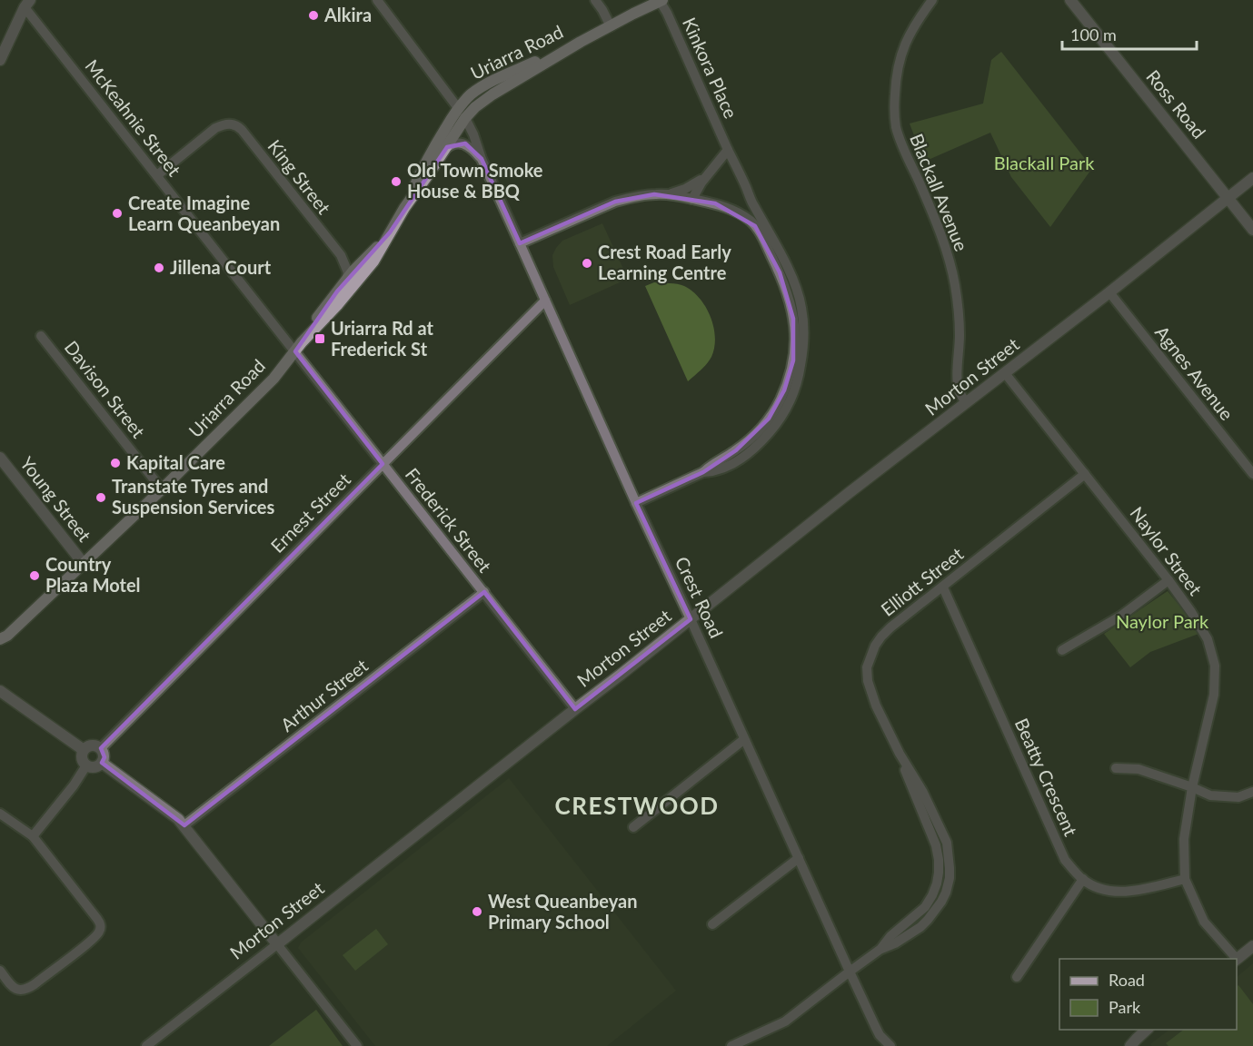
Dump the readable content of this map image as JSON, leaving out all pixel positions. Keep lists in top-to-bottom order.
{
  "streets": {
    "main road": ["Uriarra Road", "Crest Road"],
    "street": [
      "Kinkora Place",
      "Ross Road",
      "McKeahnie Street",
      "King Street",
      "Blackall Avenue",
      "Agnes Avenue",
      "Morton Street",
      "Davison Street",
      "Young Street",
      "Ernest Street",
      "Frederick Street",
      "Naylor Street",
      "Elliott Street",
      "Arthur Street",
      "Beatty Crescent"
    ]
  },
  "crossings": [
    ["Uriarra Road", "Kinkora Place"],
    ["Uriarra Road", "McKeahnie Street"],
    ["Uriarra Road", "King Street"],
    ["Uriarra Road", "Davison Street"],
    ["Uriarra Road", "Young Street"],
    ["Uriarra Road", "Frederick Street"],
    ["Uriarra Road", "Crest Road"],
    ["Kinkora Place", "Crest Road"],
    ["Ross Road", "Morton Street"],
    ["McKeahnie Street", "King Street"],
    ["McKeahnie Street", "Frederick Street"],
    ["Blackall Avenue", "Morton Street"],
    ["Agnes Avenue", "Morton Street"],
    ["Morton Street", "Frederick Street"],
    ["Morton Street", "Naylor Street"],
    ["Morton Street", "Crest Road"],
    ["Ernest Street", "Frederick Street"],
    ["Ernest Street", "Crest Road"],
    ["Frederick Street", "Arthur Street"],
    ["Naylor Street", "Elliott Street"],
    ["Naylor Street", "Beatty Crescent"],
    ["Elliott Street", "Crest Road"],
    ["Elliott Street", "Beatty Crescent"]
  ],
  "districts": ["CRESTWOOD"],
  "parks": ["Blackall Park", "Naylor Park"],
  "places": {
    "other": [
      "Alkira",
      "Old Town Smoke House & BBQ",
      "Create Imagine Learn Queanbeyan",
      "Crest Road Early Learning Centre",
      "Jillena Court",
      "Kapital Care",
      "Transtate Tyres and Suspension Services",
      "Country Plaza Motel",
      "West Queanbeyan Primary School"
    ],
    "transit": ["Uriarra Rd at Frederick St"]
  },
  "legend": ["Road", "Park"],
  "scale_bar": "100 m"
}
